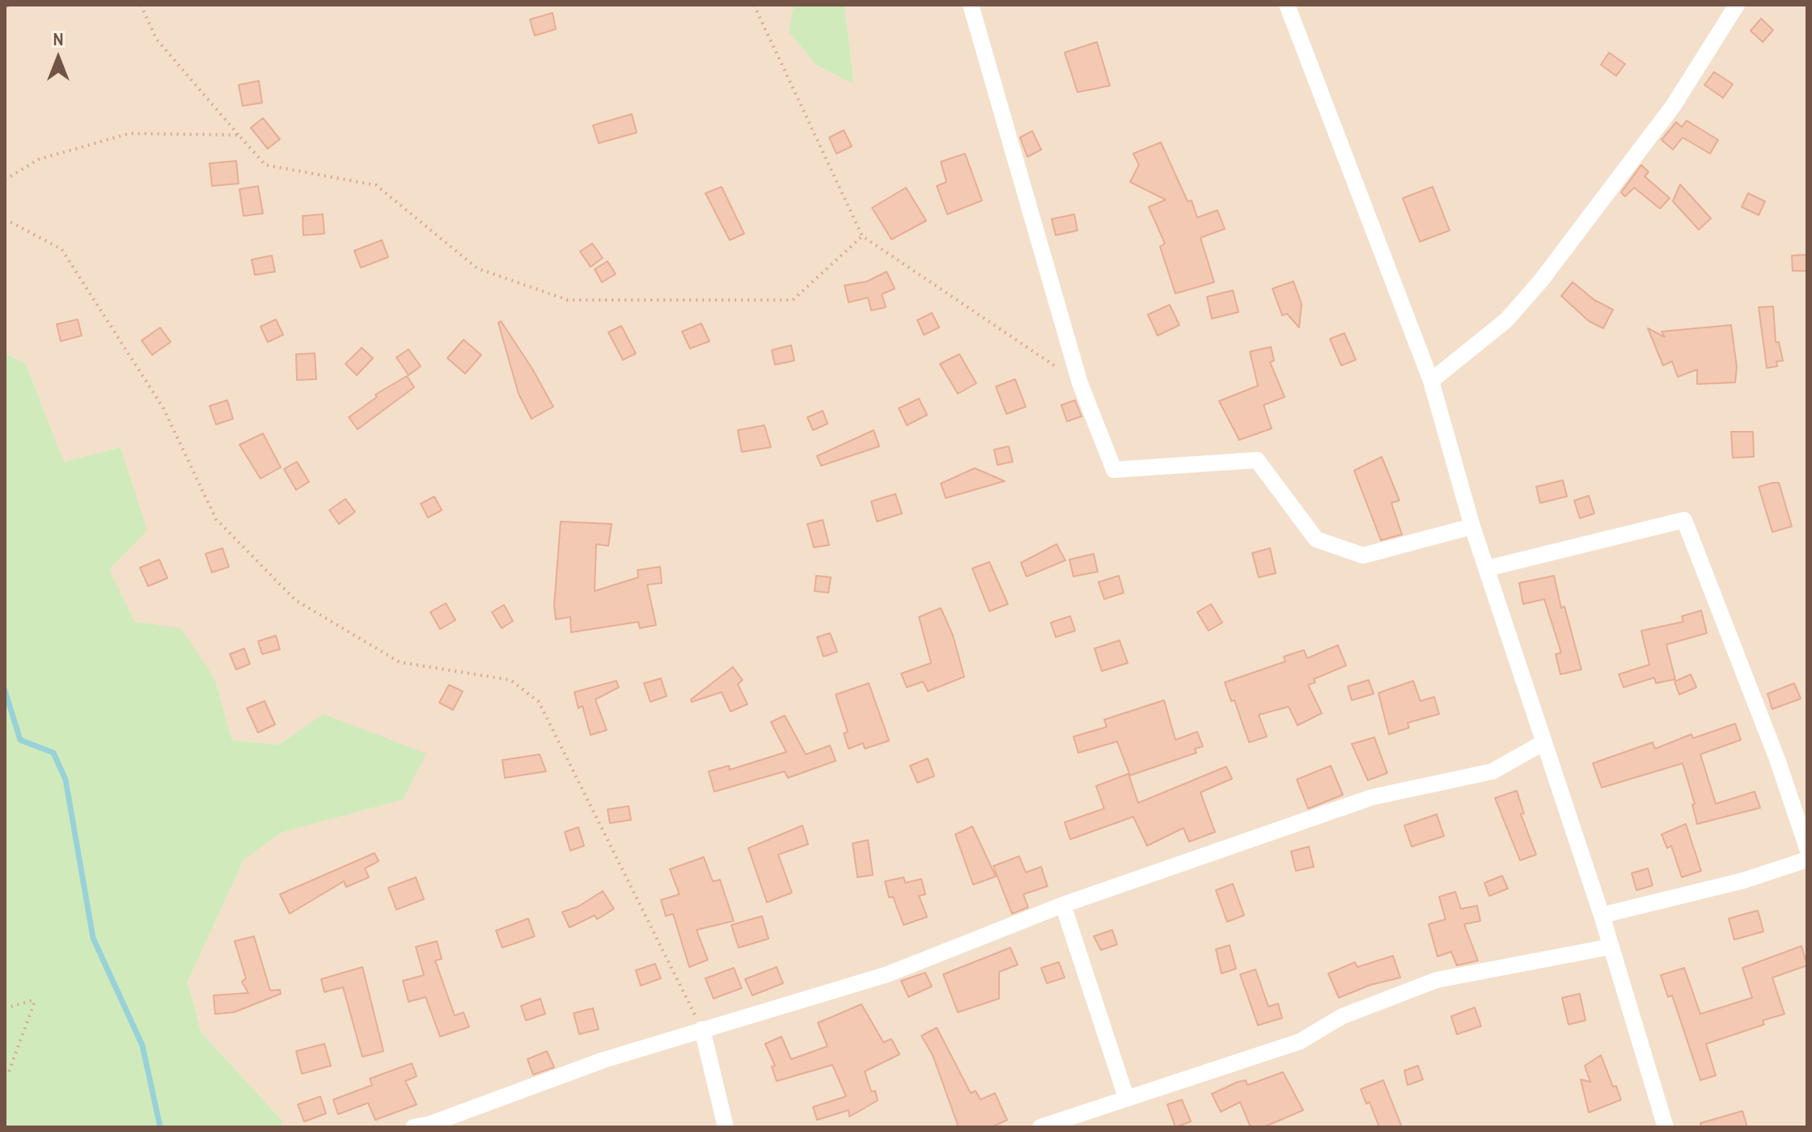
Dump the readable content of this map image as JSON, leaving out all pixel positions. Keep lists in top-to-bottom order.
{
  "north": "top"
}
